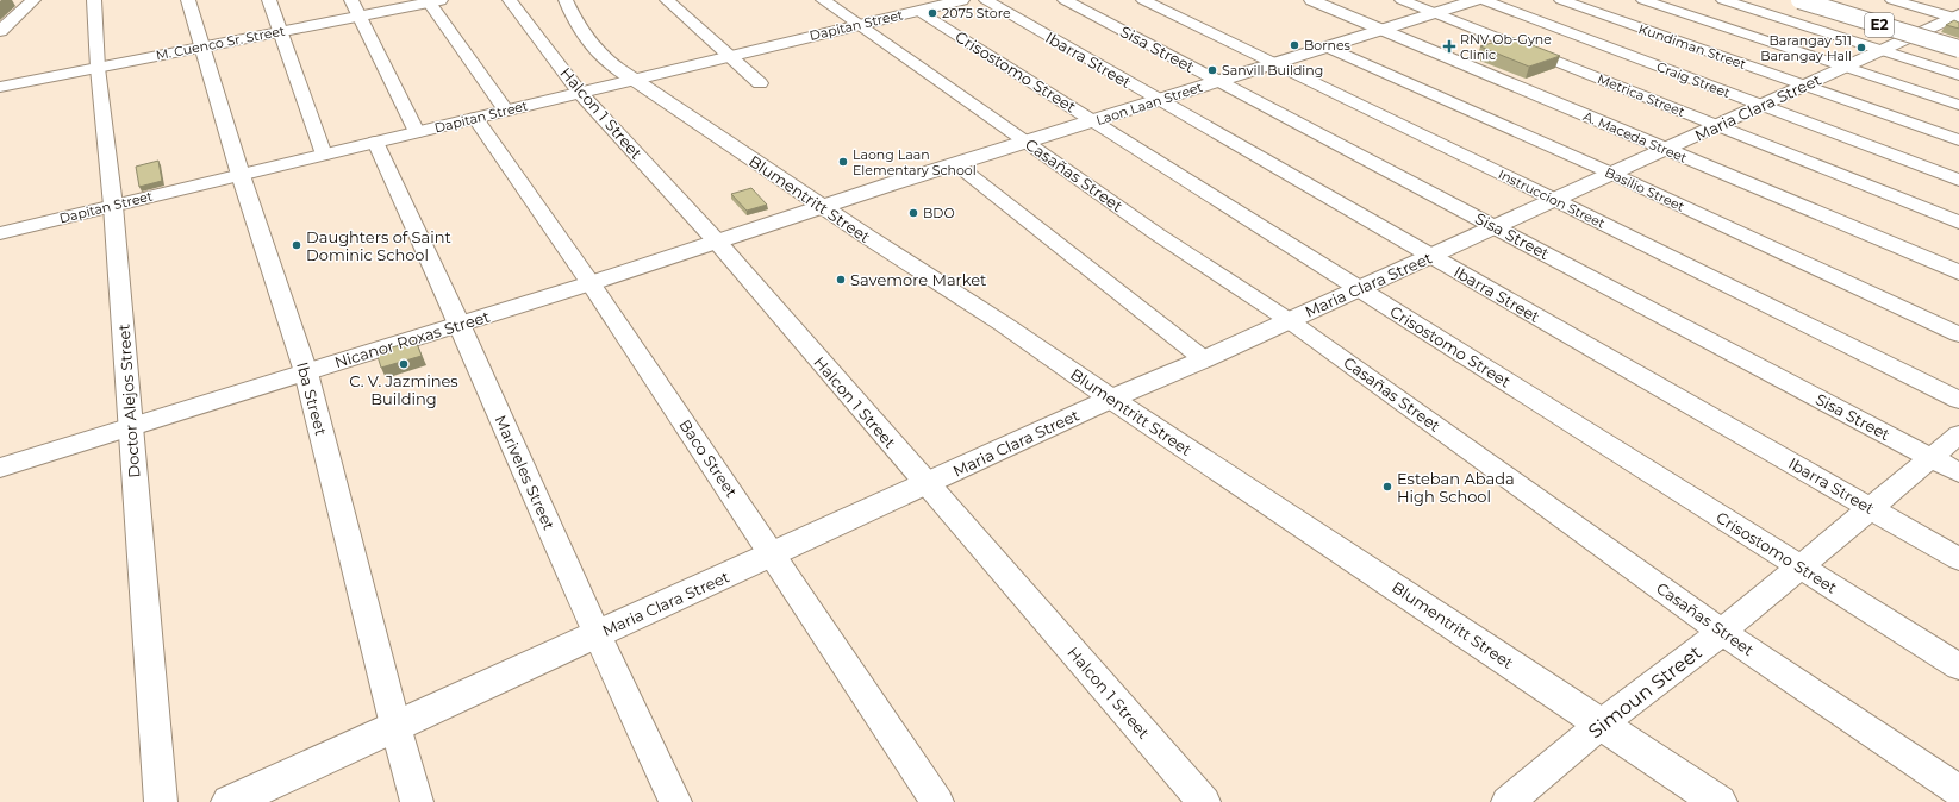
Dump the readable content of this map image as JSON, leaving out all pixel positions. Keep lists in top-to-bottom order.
{
  "streets": {
    "main road": [
      "Dapitan Street",
      "E2",
      "M. Cuenco Sr. Street",
      "Laon Laan Street",
      "Maria Clara Street",
      "A. Maceda Street",
      "Blumentritt Street",
      "Nicanor Roxas Street"
    ],
    "street": [
      "Kundiman Street",
      "Sisa Street",
      "Ibarra Street",
      "Crisostomo Street",
      "Craig Street",
      "Metrica Street",
      "Halcon 1 Street",
      "Casañas Street",
      "Basilio Street",
      "Instruccion Street",
      "Iba Street",
      "Doctor Alejos Street",
      "Baco Street",
      "Mariveles Street",
      "Simoun Street"
    ]
  },
  "crossings": [
    ["Dapitan Street", "Crisostomo Street"],
    ["Dapitan Street", "Halcon 1 Street"],
    ["Dapitan Street", "Casañas Street"],
    ["Dapitan Street", "Blumentritt Street"],
    ["Dapitan Street", "Iba Street"],
    ["Dapitan Street", "Doctor Alejos Street"],
    ["Dapitan Street", "Baco Street"],
    ["Dapitan Street", "Mariveles Street"],
    ["M. Cuenco Sr. Street", "Iba Street"],
    ["M. Cuenco Sr. Street", "Doctor Alejos Street"],
    ["Kundiman Street", "Maria Clara Street"],
    ["Sisa Street", "Laon Laan Street"],
    ["Sisa Street", "Maria Clara Street"],
    ["Sisa Street", "Simoun Street"],
    ["Ibarra Street", "Laon Laan Street"],
    ["Ibarra Street", "Maria Clara Street"],
    ["Ibarra Street", "Simoun Street"],
    ["Crisostomo Street", "Laon Laan Street"],
    ["Crisostomo Street", "Maria Clara Street"],
    ["Crisostomo Street", "Simoun Street"],
    ["Craig Street", "Maria Clara Street"],
    ["Metrica Street", "Laon Laan Street"],
    ["Metrica Street", "Maria Clara Street"],
    ["Laon Laan Street", "A. Maceda Street"],
    ["Laon Laan Street", "Casañas Street"],
    ["Laon Laan Street", "Basilio Street"],
    ["Laon Laan Street", "Blumentritt Street"],
    ["Laon Laan Street", "Instruccion Street"],
    ["Laon Laan Street", "Nicanor Roxas Street"],
    ["Maria Clara Street", "Halcon 1 Street"],
    ["Maria Clara Street", "A. Maceda Street"],
    ["Maria Clara Street", "Casañas Street"],
    ["Maria Clara Street", "Basilio Street"],
    ["Maria Clara Street", "Blumentritt Street"],
    ["Maria Clara Street", "Instruccion Street"],
    ["Maria Clara Street", "Iba Street"],
    ["Maria Clara Street", "Baco Street"],
    ["Maria Clara Street", "Mariveles Street"],
    ["Halcon 1 Street", "Nicanor Roxas Street"],
    ["Casañas Street", "Simoun Street"],
    ["Blumentritt Street", "Nicanor Roxas Street"],
    ["Blumentritt Street", "Simoun Street"],
    ["Nicanor Roxas Street", "Iba Street"],
    ["Nicanor Roxas Street", "Doctor Alejos Street"],
    ["Nicanor Roxas Street", "Baco Street"],
    ["Nicanor Roxas Street", "Mariveles Street"]
  ],
  "places": {
    "other": [
      "2075 Store",
      "Bornes",
      "Barangay 511 Barangay Hall",
      "Sanvill Building",
      "Laong Laan Elementary School",
      "BDO",
      "Daughters of Saint Dominic School",
      "Savemore Market",
      "C. V. Jazmines Building",
      "Esteban Abada High School"
    ],
    "health": ["RNV Ob-Gyne Clinic"]
  }
}
